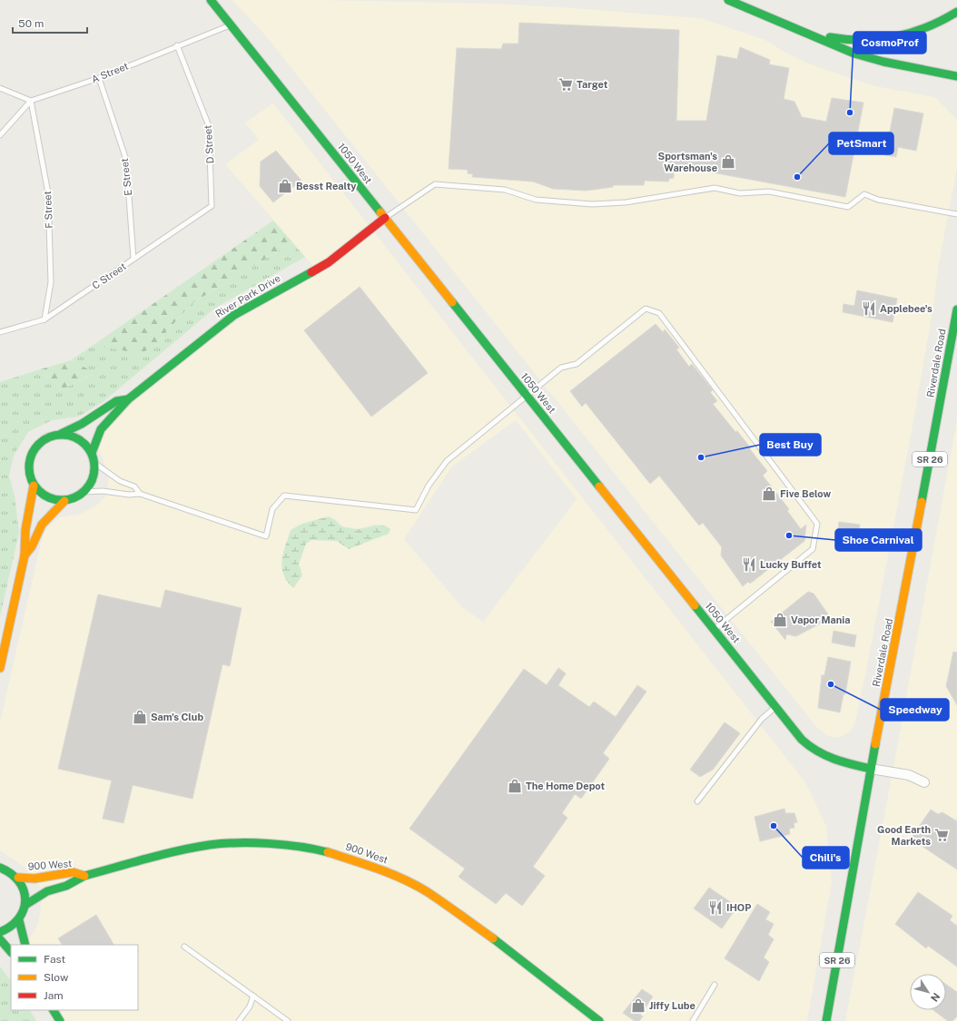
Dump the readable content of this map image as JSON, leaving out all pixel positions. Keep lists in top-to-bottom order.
{
  "streets": {
    "main road": [
      "1050 West",
      "River Park Drive",
      "Riverdale Road",
      "SR 26",
      "900 West"
    ],
    "lane": [
      "A Street",
      "D Street",
      "E Street",
      "F Street",
      "C Street"
    ]
  },
  "crossings": [
    ["A Street", "D Street"],
    ["A Street", "1050 West"],
    ["A Street", "E Street"],
    ["A Street", "F Street"],
    ["D Street", "C Street"],
    ["1050 West", "River Park Drive"],
    ["1050 West", "Riverdale Road"],
    ["E Street", "C Street"],
    ["F Street", "C Street"]
  ],
  "places": {
    "supermarket": ["Target", "Good Earth Markets"],
    "other": [
      "CosmoProf",
      "PetSmart",
      "Best Buy",
      "Shoe Carnival",
      "Speedway",
      "Chili's"
    ],
    "shop": [
      "Sportsman's Warehouse",
      "Besst Realty",
      "Five Below",
      "Vapor Mania",
      "Sam's Club",
      "The Home Depot",
      "Jiffy Lube"
    ],
    "restaurant": ["Applebee's", "Lucky Buffet", "IHOP"]
  },
  "legend": ["Fast", "Slow", "Jam"],
  "scale_bar": "50 m",
  "north": "bottom right"
}
